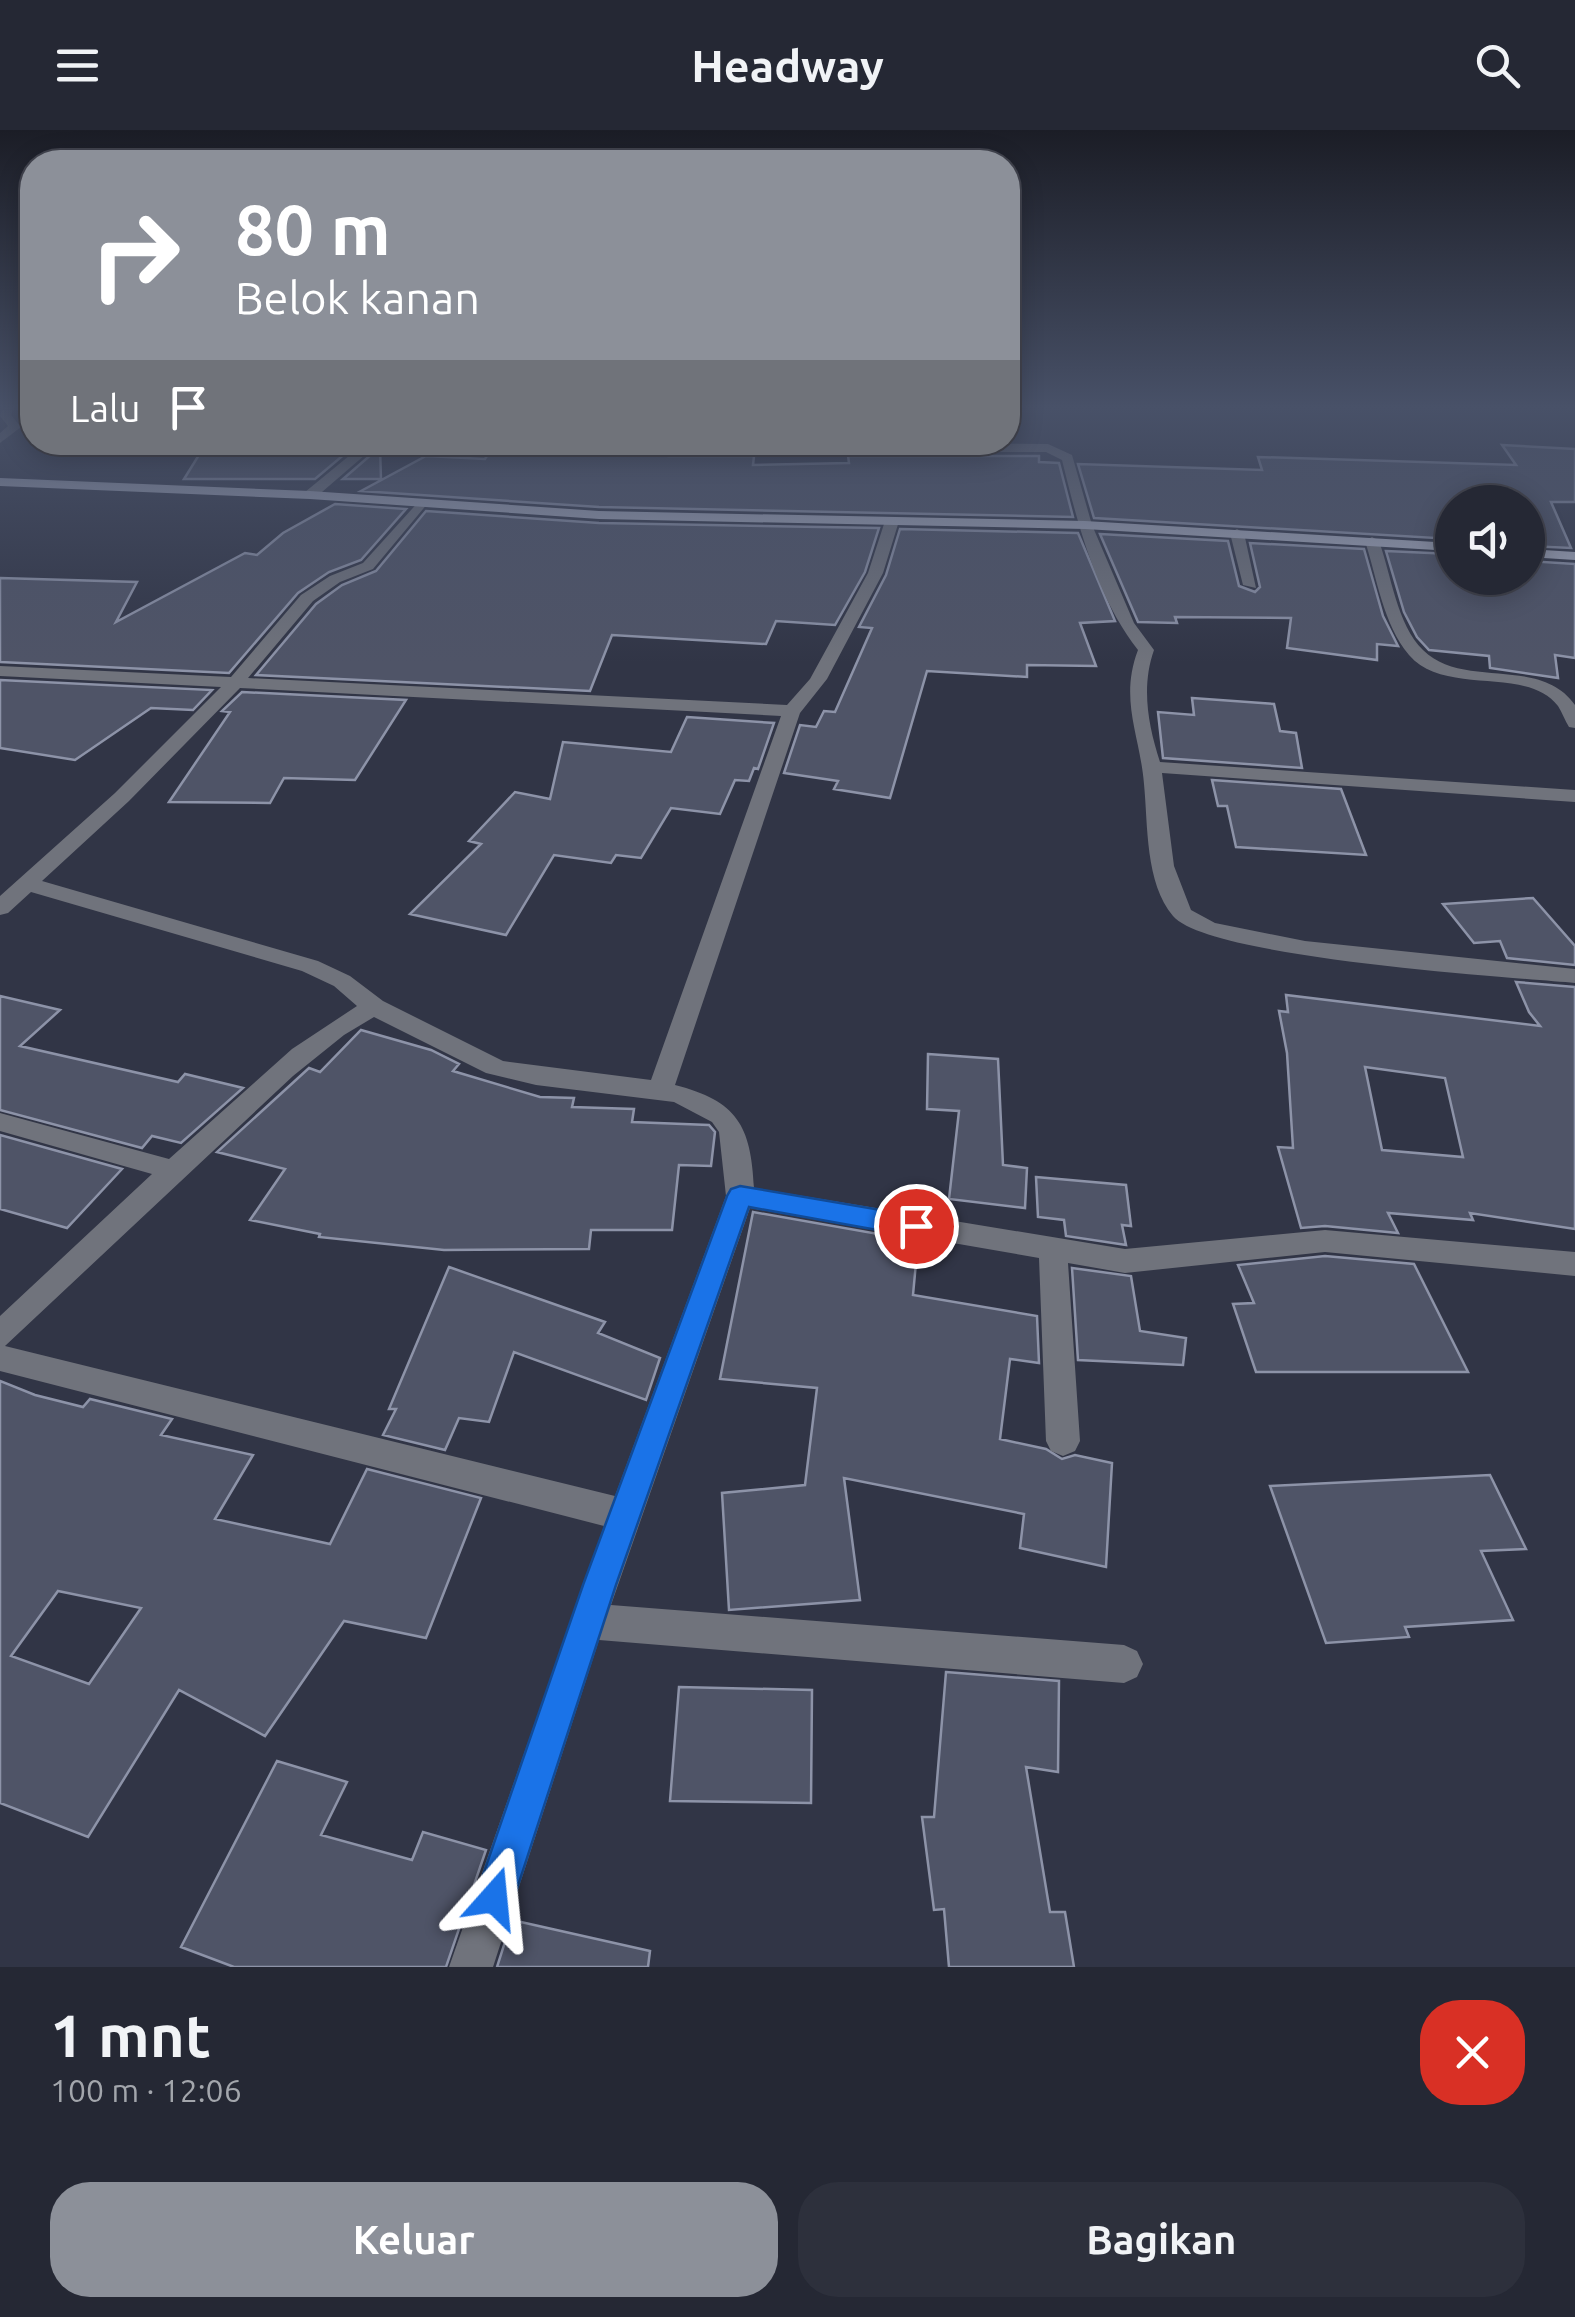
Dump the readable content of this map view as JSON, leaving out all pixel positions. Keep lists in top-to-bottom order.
{
  "page": {
    "header": "Headway",
    "turn": ["80 m", "Belok kanan"],
    "then": "Lalu",
    "heading": ["1 mnt", "100 m · 12:06"],
    "buttons": ["Keluar", "Bagikan"]
  }
}
